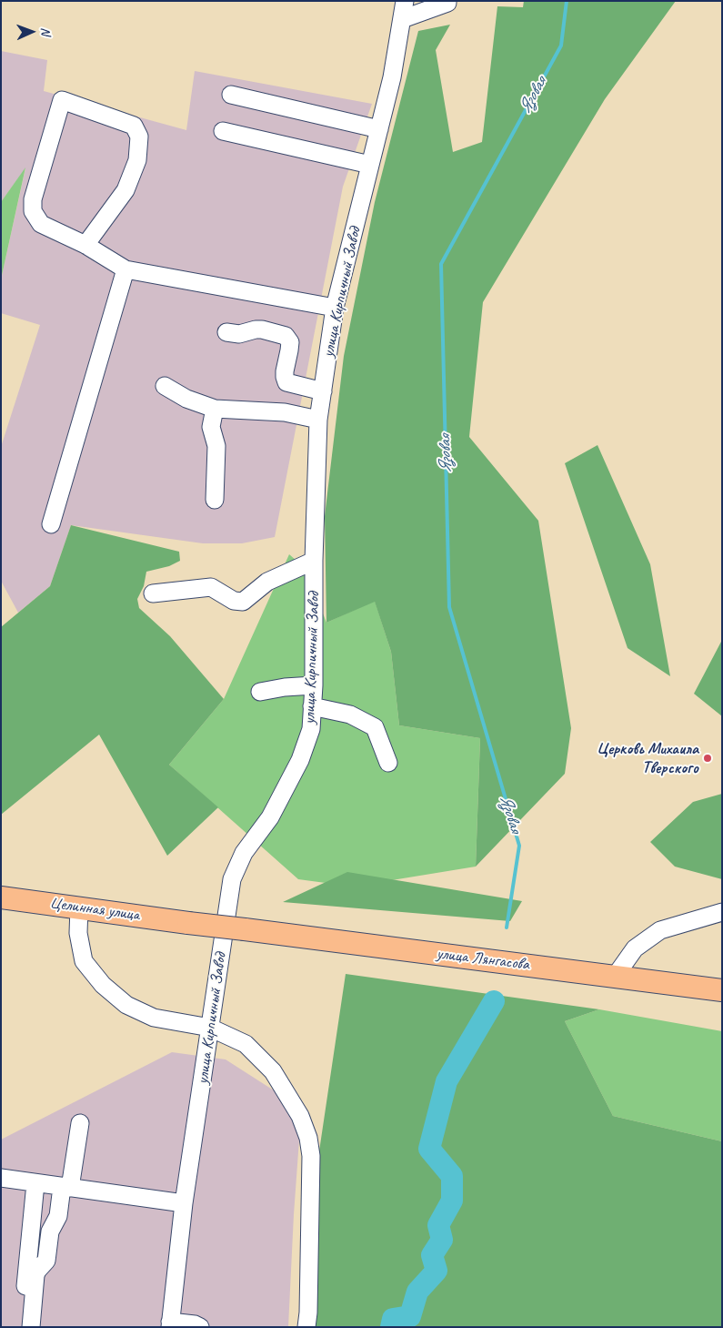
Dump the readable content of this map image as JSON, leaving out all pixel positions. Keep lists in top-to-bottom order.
{
  "streets": {
    "main road": ["Целинная улица", "улица Лянгасова"],
    "street": ["улица Кирпичный Завод"]
  },
  "crossings": [
    ["Целинная улица", "улица Лянгасова"]
  ],
  "water": ["Язовая"],
  "places": ["Церковь Михаила Тверского"],
  "north": "right"
}
